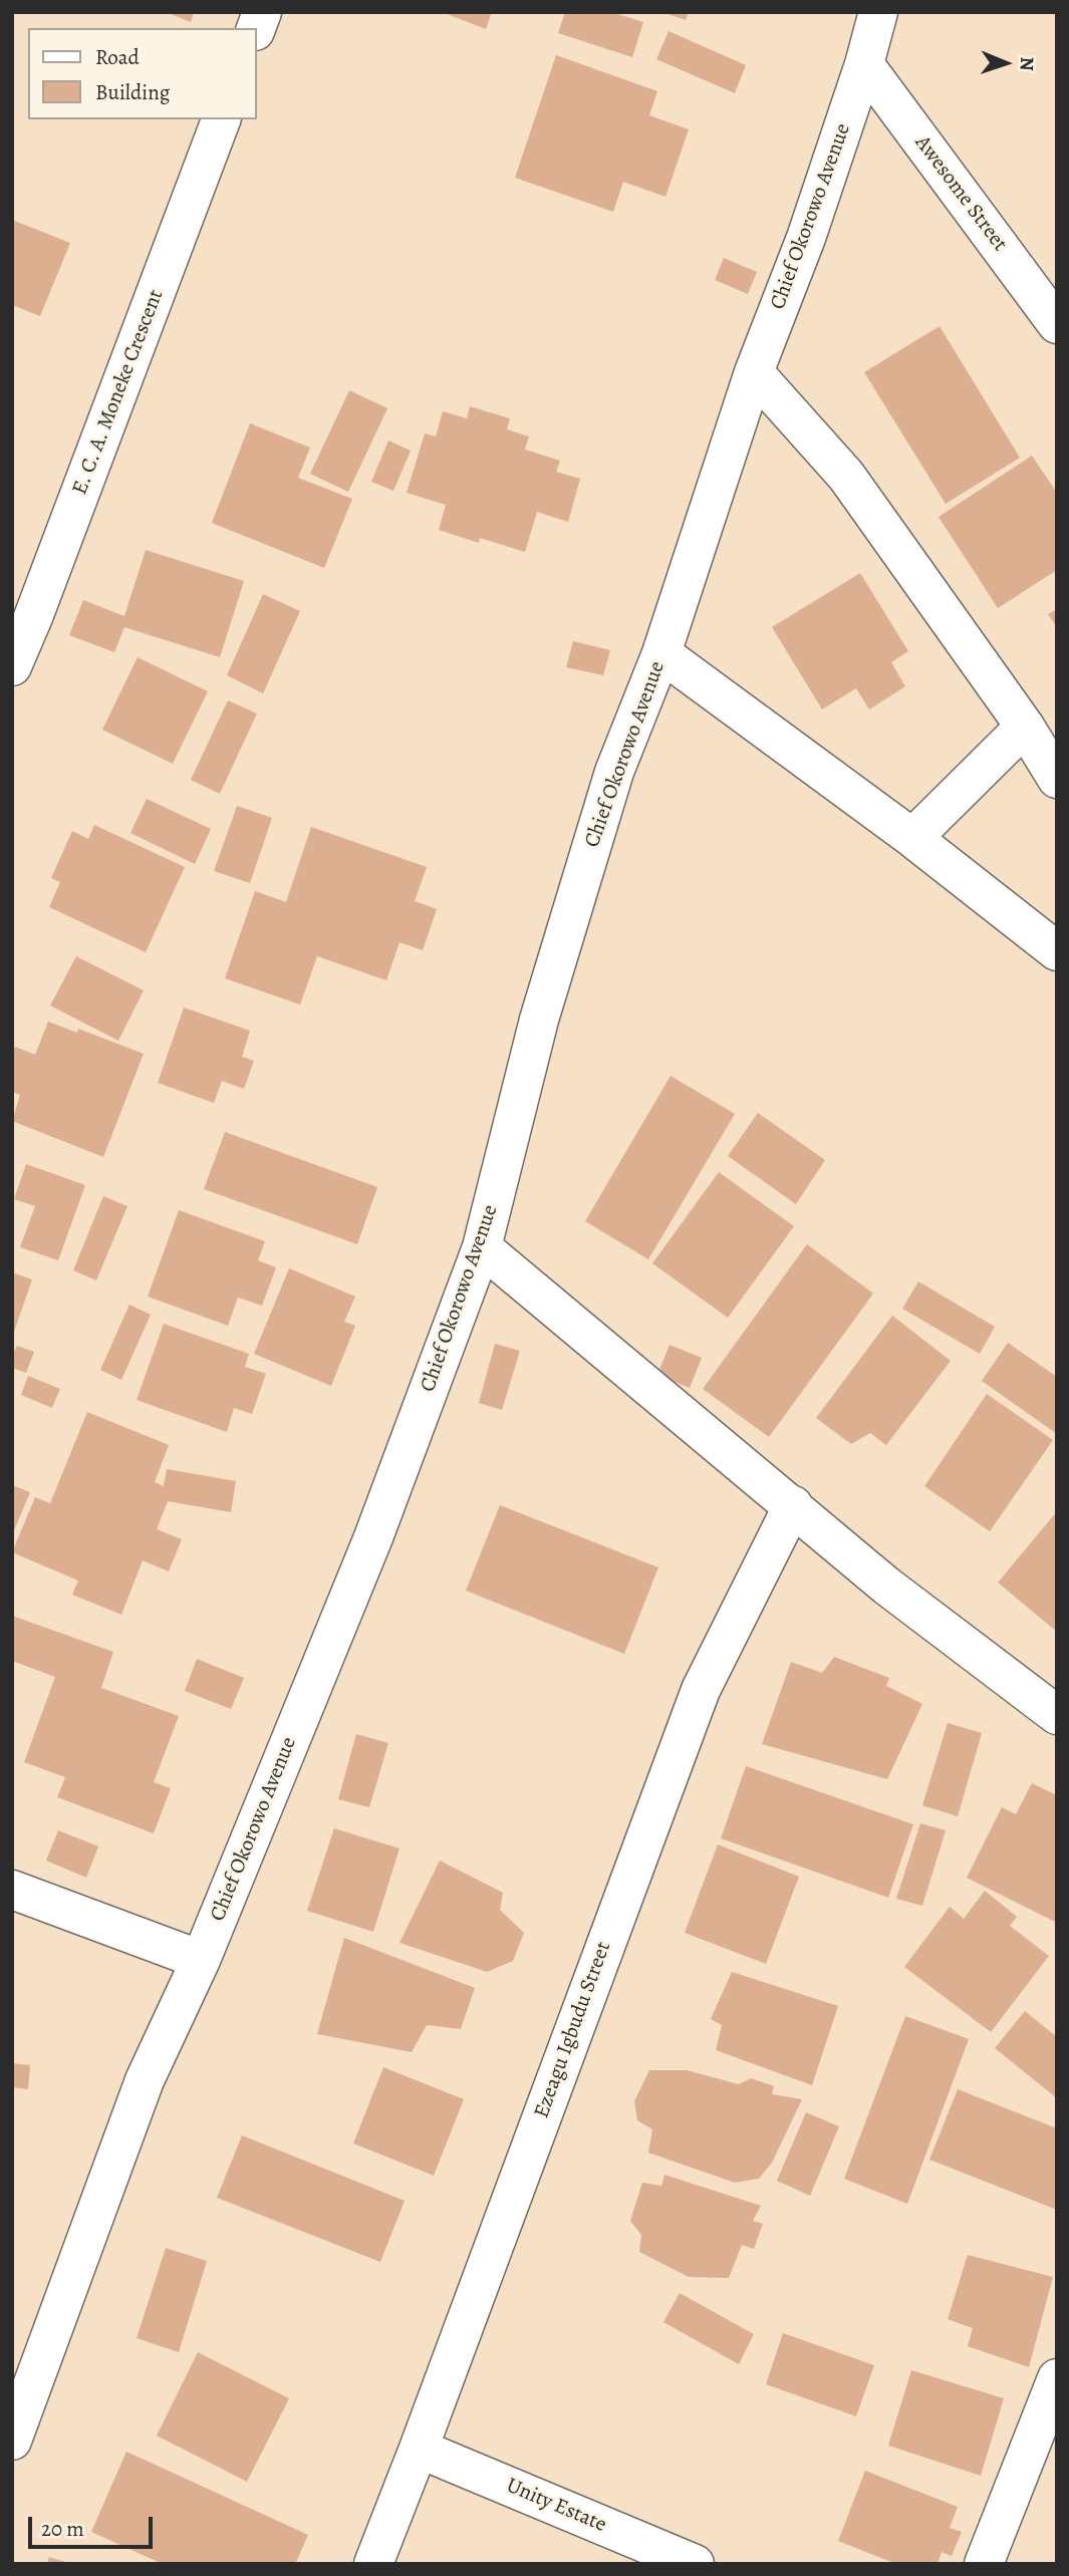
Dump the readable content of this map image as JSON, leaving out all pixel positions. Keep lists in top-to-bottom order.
{
  "streets": {
    "street": [
      "Awesome Street",
      "Chief Okorowo Avenue",
      "E. C. A. Moneke Crescent",
      "Ezeagu Igbudu Street",
      "Unity Estate"
    ]
  },
  "crossings": [
    ["Awesome Street", "Chief Okorowo Avenue"],
    ["Ezeagu Igbudu Street", "Unity Estate"]
  ],
  "legend": ["Road", "Building"],
  "scale_bar": "20 m",
  "north": "right"
}
